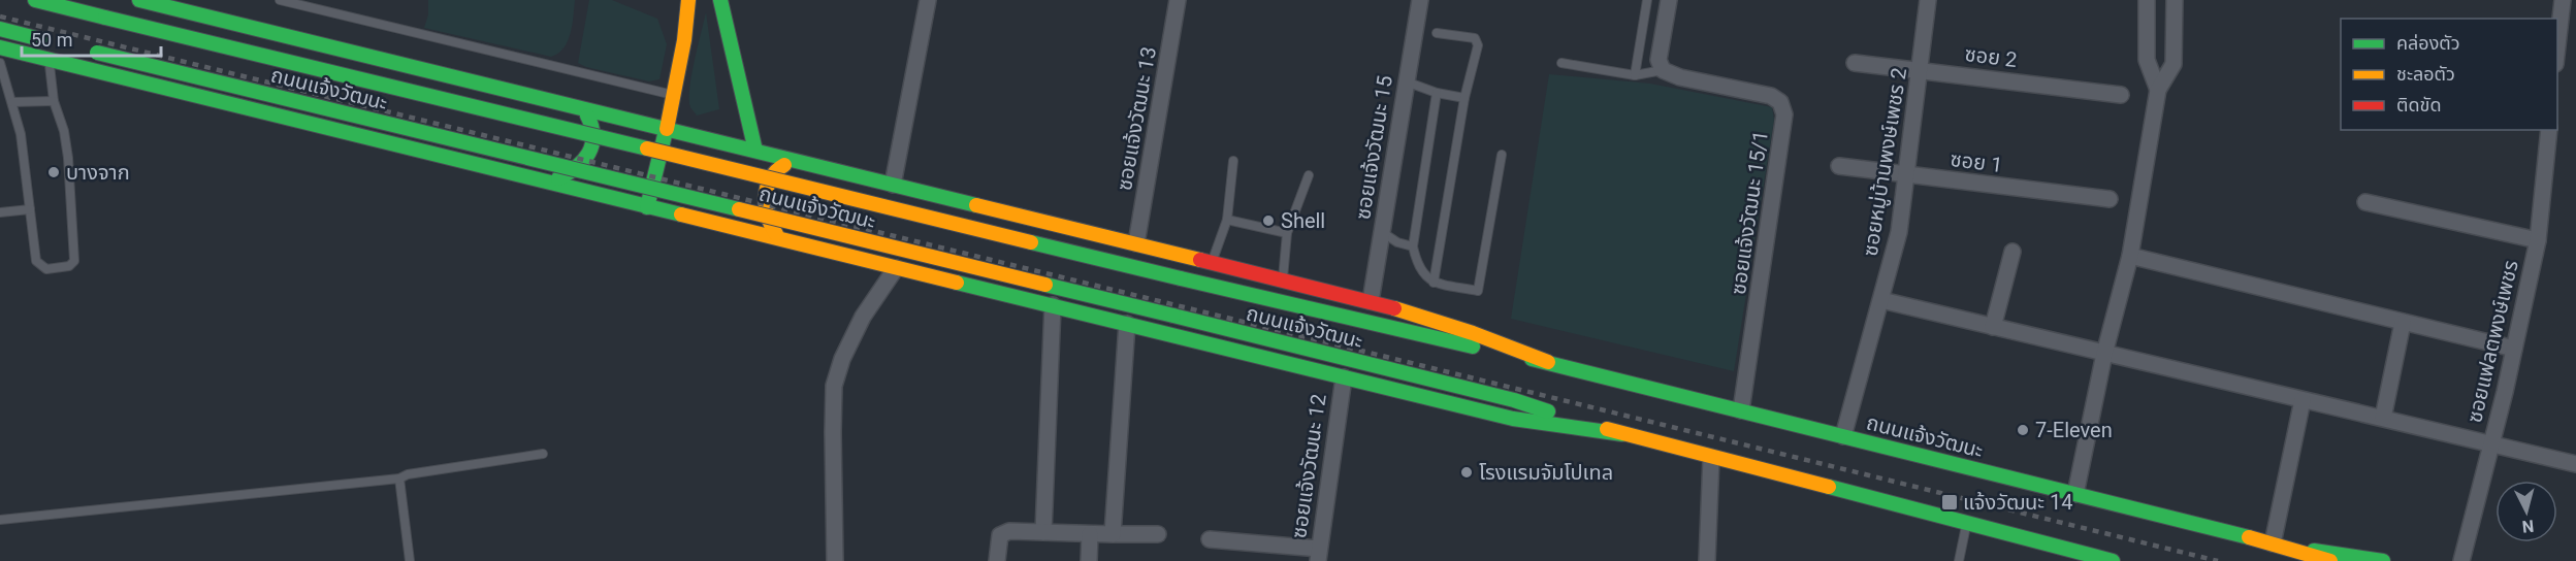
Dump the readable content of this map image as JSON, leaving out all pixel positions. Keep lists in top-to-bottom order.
{
  "streets": {
    "main road": ["ถนนแจ้งวัฒนะ"],
    "street": [
      "ซอย 2",
      "ซอยแจ้งวัฒนะ 13",
      "ซอยแจ้งวัฒนะ 15",
      "ซอยหมู่บ้านพงษ์เพชร 2",
      "ซอย 1",
      "ซอยแจ้งวัฒนะ 15/1",
      "ซอยแฟลตพงษ์เพชร",
      "ซอยแจ้งวัฒนะ 12"
    ]
  },
  "crossings": [
    ["ซอย 2", "ซอยหมู่บ้านพงษ์เพชร 2"],
    ["ถนนแจ้งวัฒนะ", "ซอยแจ้งวัฒนะ 13"],
    ["ถนนแจ้งวัฒนะ", "ซอยแจ้งวัฒนะ 15"],
    ["ถนนแจ้งวัฒนะ", "ซอยหมู่บ้านพงษ์เพชร 2"],
    ["ถนนแจ้งวัฒนะ", "ซอยแจ้งวัฒนะ 15/1"],
    ["ถนนแจ้งวัฒนะ", "ซอยแจ้งวัฒนะ 12"],
    ["ซอยหมู่บ้านพงษ์เพชร 2", "ซอย 1"]
  ],
  "places": {
    "other": [
      "บางจาก",
      "Shell",
      "7-Eleven",
      "โรงแรมจัมโปเทล"
    ],
    "transit": ["แจ้งวัฒนะ 14"]
  },
  "legend": ["คล่องตัว", "ชะลอตัว", "ติดขัด"],
  "scale_bar": "50 m",
  "north": "bottom"
}
